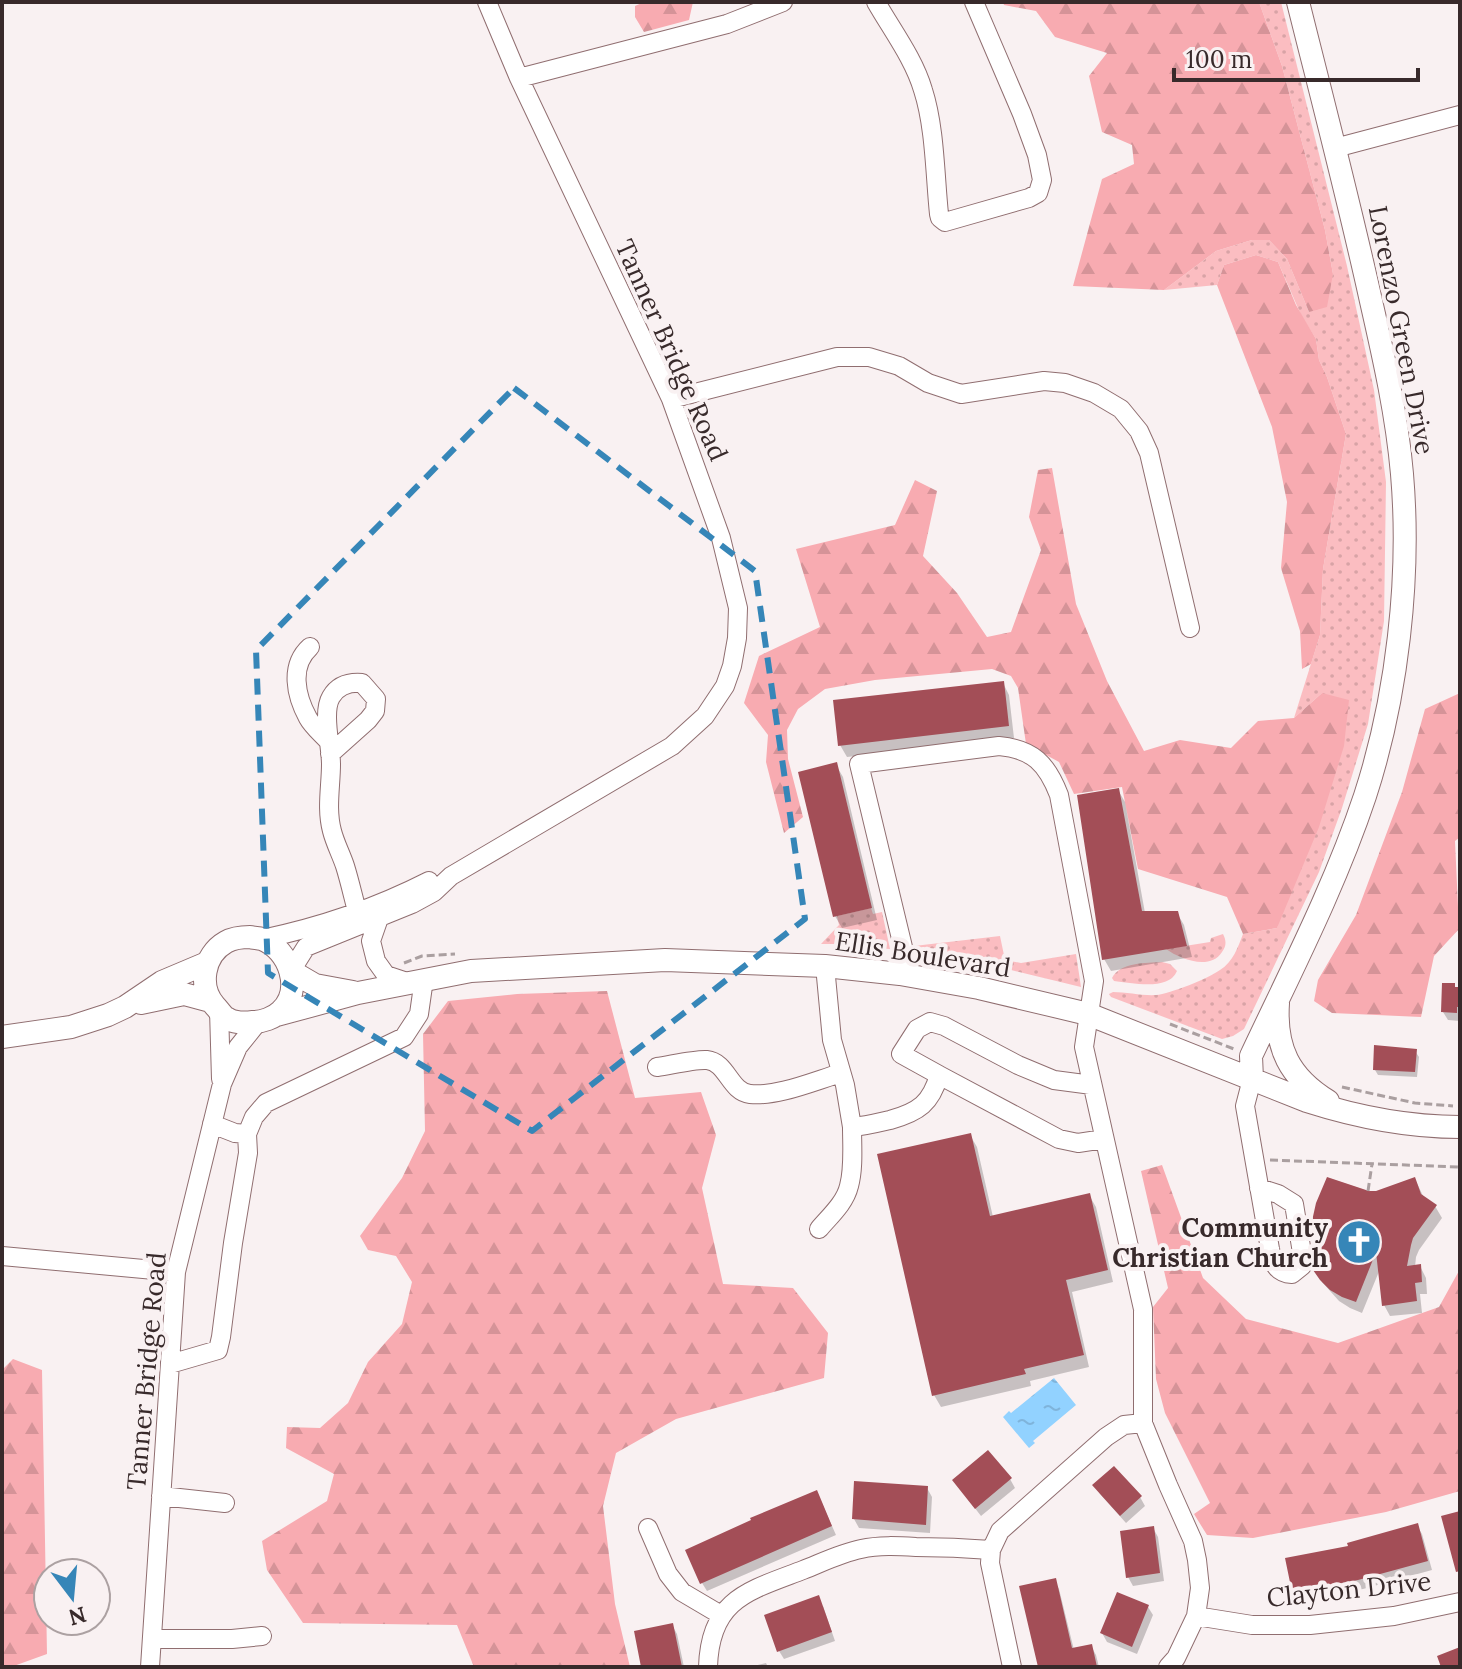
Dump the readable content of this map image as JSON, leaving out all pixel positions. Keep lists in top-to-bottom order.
{
  "streets": {
    "main road": ["Lorenzo Green Drive", "Ellis Boulevard"],
    "street": ["Tanner Bridge Road", "Clayton Drive"]
  },
  "crossings": [
    ["Lorenzo Green Drive", "Ellis Boulevard"],
    ["Tanner Bridge Road", "Ellis Boulevard"]
  ],
  "places": {
    "church": ["Community Christian Church"]
  },
  "scale_bar": "100 m",
  "north": "bottom"
}
